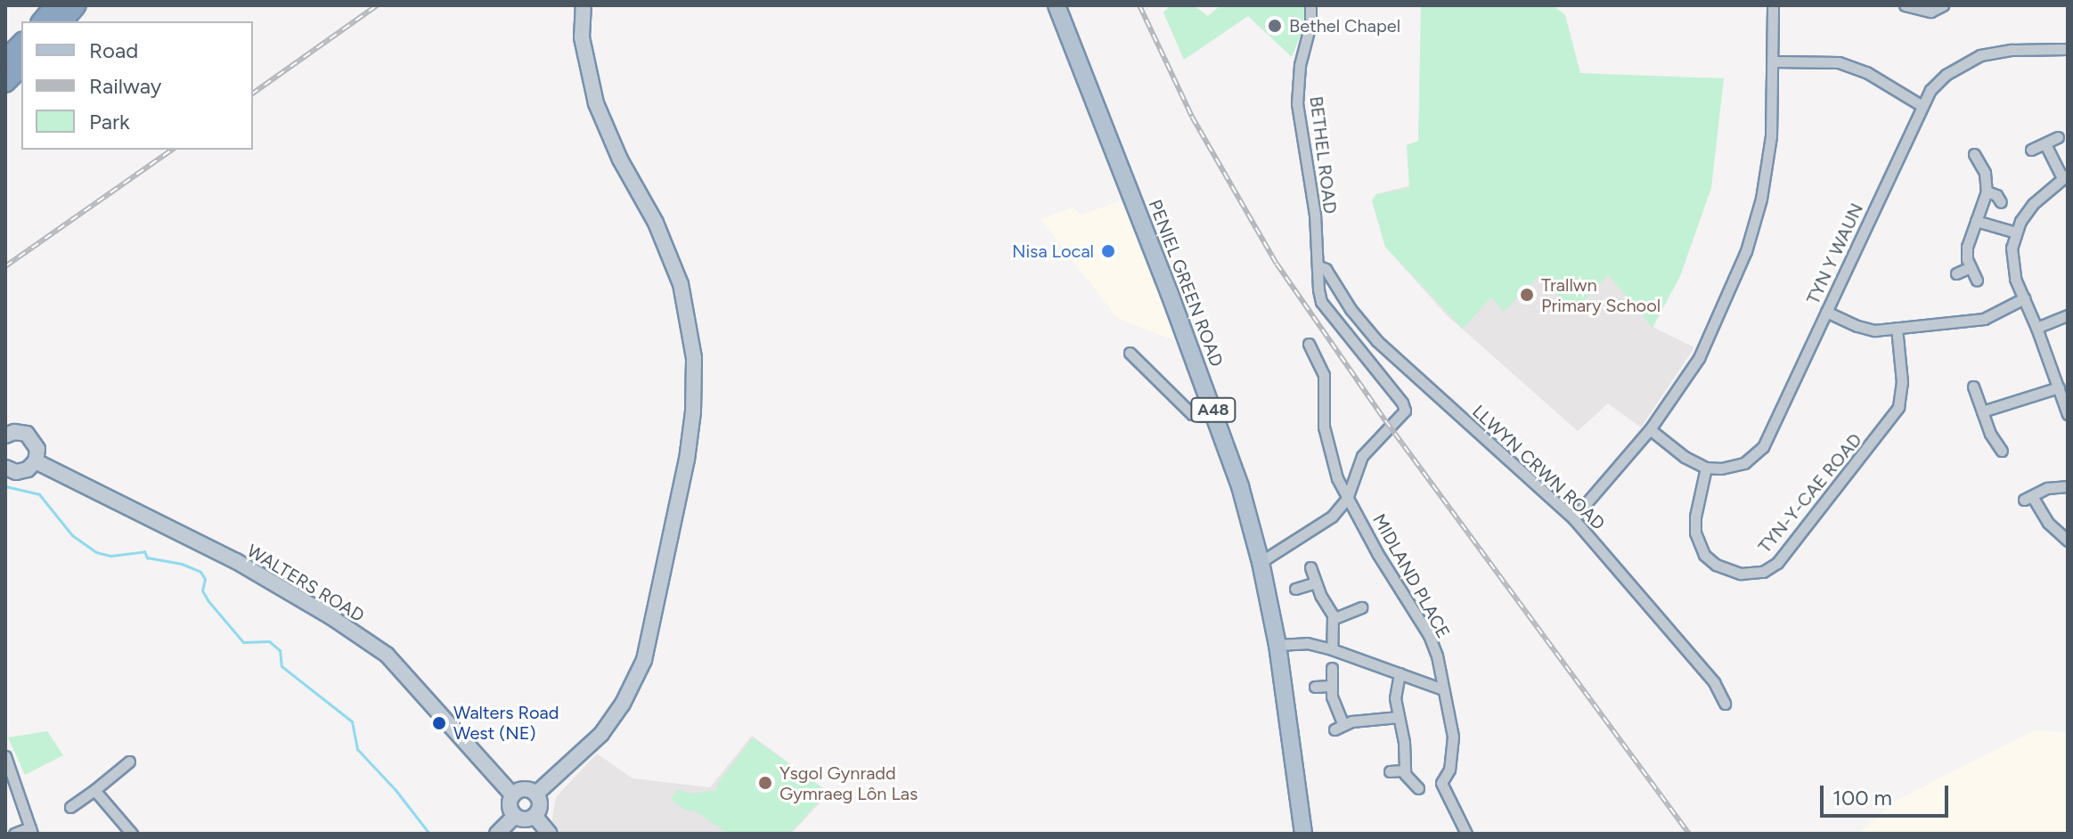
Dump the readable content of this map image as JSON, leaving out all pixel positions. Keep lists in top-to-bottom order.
{
  "streets": {
    "main road": ["PENIEL GREEN ROAD", "A48", "WALTERS ROAD"],
    "street": [
      "BETHEL ROAD",
      "TYN Y WAUN",
      "LLWYN CRWN ROAD",
      "TYN-Y-CAE ROAD",
      "MIDLAND PLACE"
    ]
  },
  "crossings": [
    ["BETHEL ROAD", "LLWYN CRWN ROAD"],
    ["BETHEL ROAD", "MIDLAND PLACE"],
    ["TYN Y WAUN", "TYN-Y-CAE ROAD"]
  ],
  "places": [
    "Bethel Chapel",
    "Nisa Local",
    "Trallwn Primary School",
    "Walters Road West (NE)",
    "Ysgol Gynradd Gymraeg Lôn Las"
  ],
  "legend": ["Road", "Railway", "Park"],
  "scale_bar": "100 m"
}
